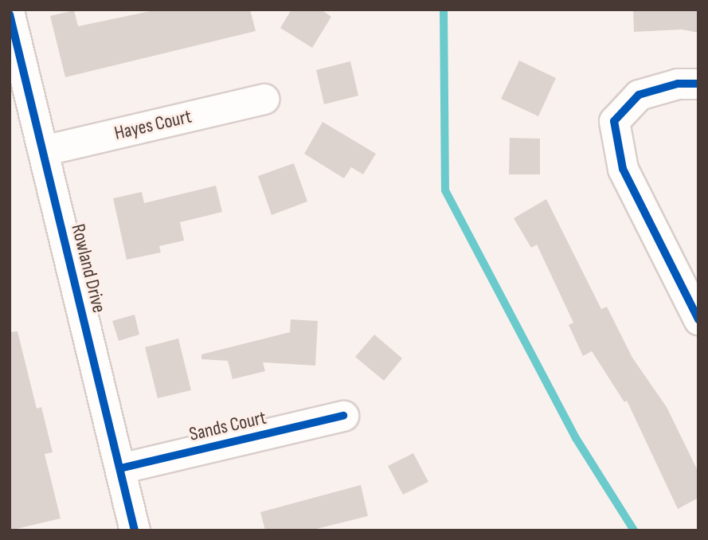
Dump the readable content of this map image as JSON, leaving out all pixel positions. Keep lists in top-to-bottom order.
{
  "streets": {
    "street": ["Hayes Court", "Rowland Drive", "Sands Court"]
  },
  "crossings": [
    ["Hayes Court", "Rowland Drive"],
    ["Rowland Drive", "Sands Court"]
  ]
}
